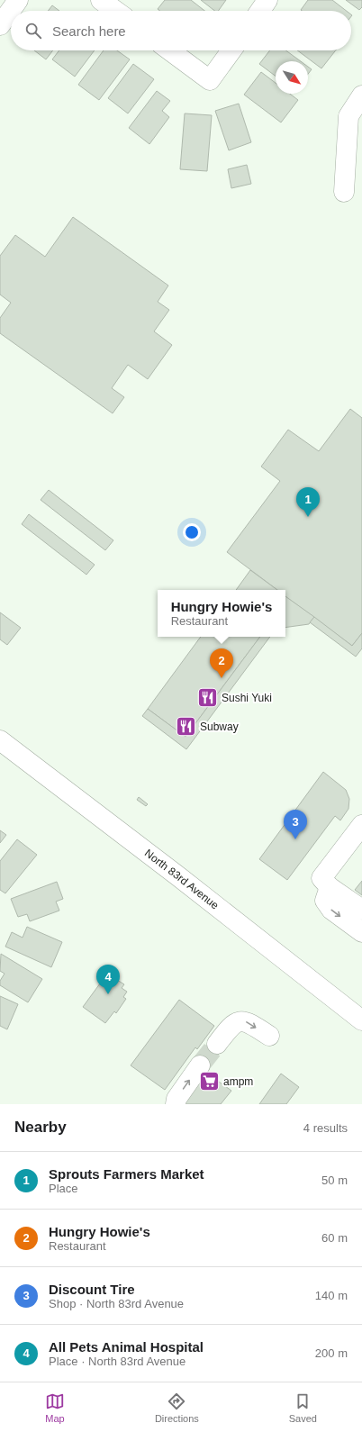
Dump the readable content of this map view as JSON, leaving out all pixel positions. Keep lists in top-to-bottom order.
{
  "streets": {
    "main road": ["North 83rd Avenue"]
  },
  "places": {
    "restaurant": ["Sushi Yuki", "Subway"],
    "supermarket": ["ampm"]
  },
  "north": "bottom right",
  "page": {
    "search": "Search here",
    "pins": [
      "1",
      "2",
      "3",
      "4"
    ],
    "popup": ["Hungry Howie's", "Restaurant"],
    "heading": ["Nearby", "4 results"],
    "list": [
      {
        "mark": "1",
        "name": "Sprouts Farmers Market",
        "note": "Place",
        "value": "50 m"
      },
      {
        "mark": "2",
        "name": "Hungry Howie's",
        "note": "Restaurant",
        "value": "60 m"
      },
      {
        "mark": "3",
        "name": "Discount Tire",
        "note": "Shop · North 83rd Avenue",
        "value": "140 m"
      },
      {
        "mark": "4",
        "name": "All Pets Animal Hospital",
        "note": "Place · North 83rd Avenue",
        "value": "200 m"
      }
    ],
    "nav": ["Map", "Directions", "Saved"]
  }
}
